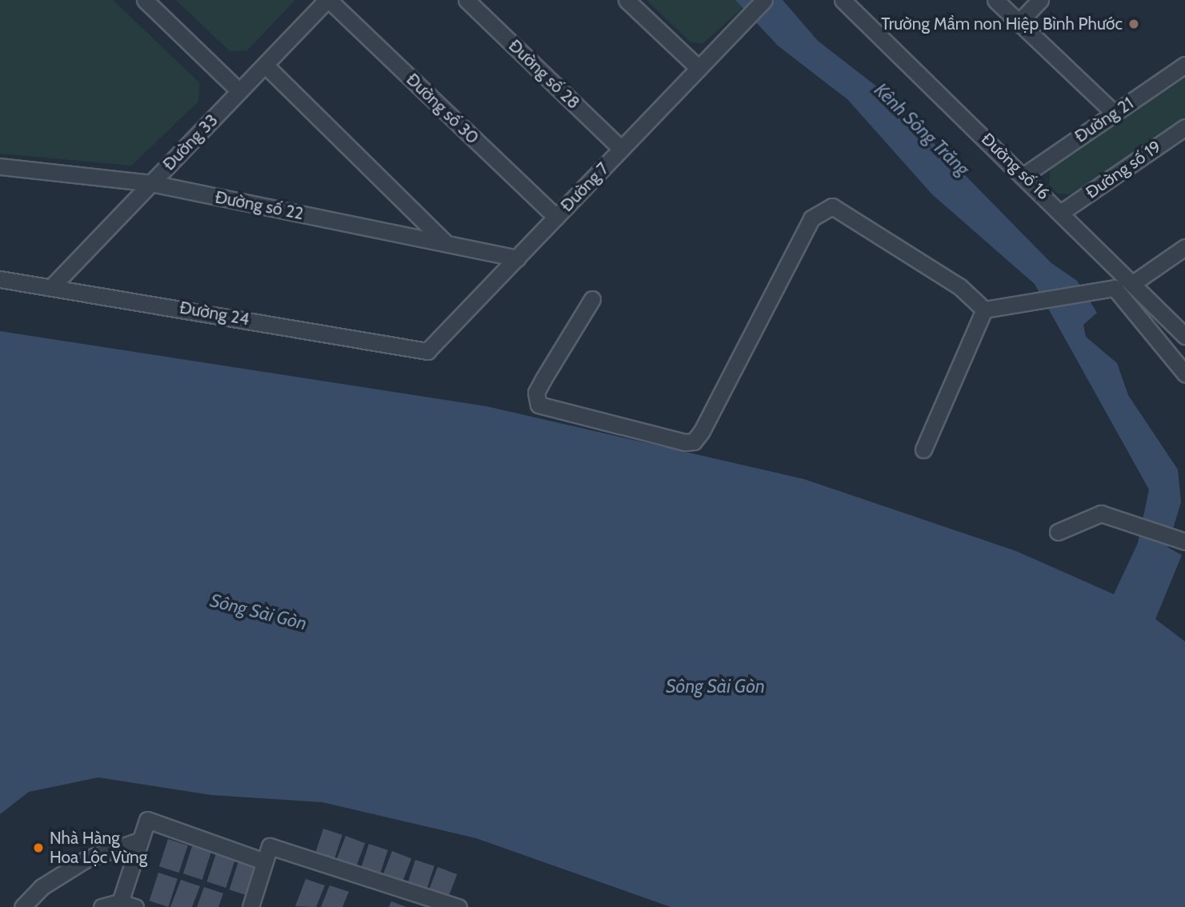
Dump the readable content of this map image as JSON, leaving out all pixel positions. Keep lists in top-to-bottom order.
{
  "streets": {
    "street": [
      "Đường số 28",
      "Đường số 30",
      "Đường 21",
      "Đường 33",
      "Đường số 16",
      "Đường số 19",
      "Đường 7",
      "Đường số 22",
      "Đường 24"
    ]
  },
  "crossings": [
    ["Đường số 28", "Đường 7"],
    ["Đường số 30", "Đường 33"],
    ["Đường số 30", "Đường 7"],
    ["Đường 21", "Đường số 16"],
    ["Đường 33", "Đường số 22"],
    ["Đường 33", "Đường 24"],
    ["Đường số 16", "Đường số 19"],
    ["Đường 7", "Đường số 22"],
    ["Đường 7", "Đường 24"]
  ],
  "water": ["Kênh Sông Trăng", "Sông Sài Gòn"],
  "places": ["Trường Mầm non Hiệp Bình Phước", "Nhà Hàng Hoa Lộc Vừng"]
}
